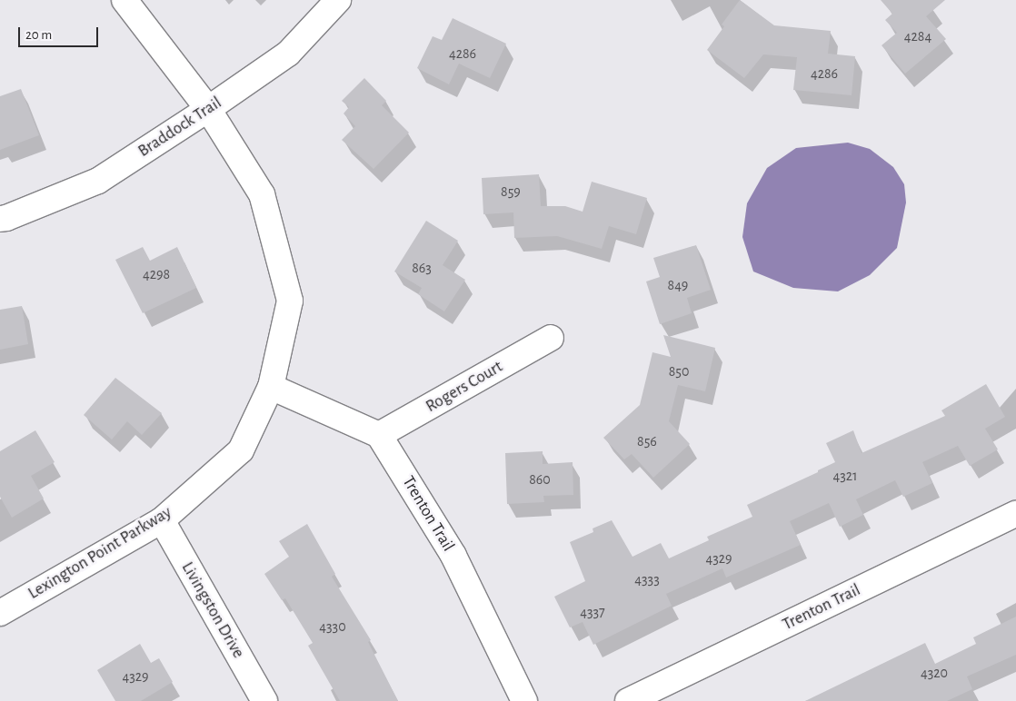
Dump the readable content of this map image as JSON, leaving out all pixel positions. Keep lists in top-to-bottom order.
{
  "streets": {
    "street": [
      "Braddock Trail",
      "Rogers Court",
      "Trenton Trail",
      "Lexington Point Parkway",
      "Livingston Drive"
    ]
  },
  "crossings": [
    ["Braddock Trail", "Lexington Point Parkway"],
    ["Rogers Court", "Trenton Trail"],
    ["Lexington Point Parkway", "Livingston Drive"]
  ],
  "house_numbers": [
    "4284",
    "4286",
    "4286",
    "859",
    "863",
    "4298",
    "849",
    "850",
    "856",
    "4321",
    "860",
    "4329",
    "4333",
    "4337",
    "4330",
    "4320",
    "4329"
  ],
  "scale_bar": "20 m"
}
